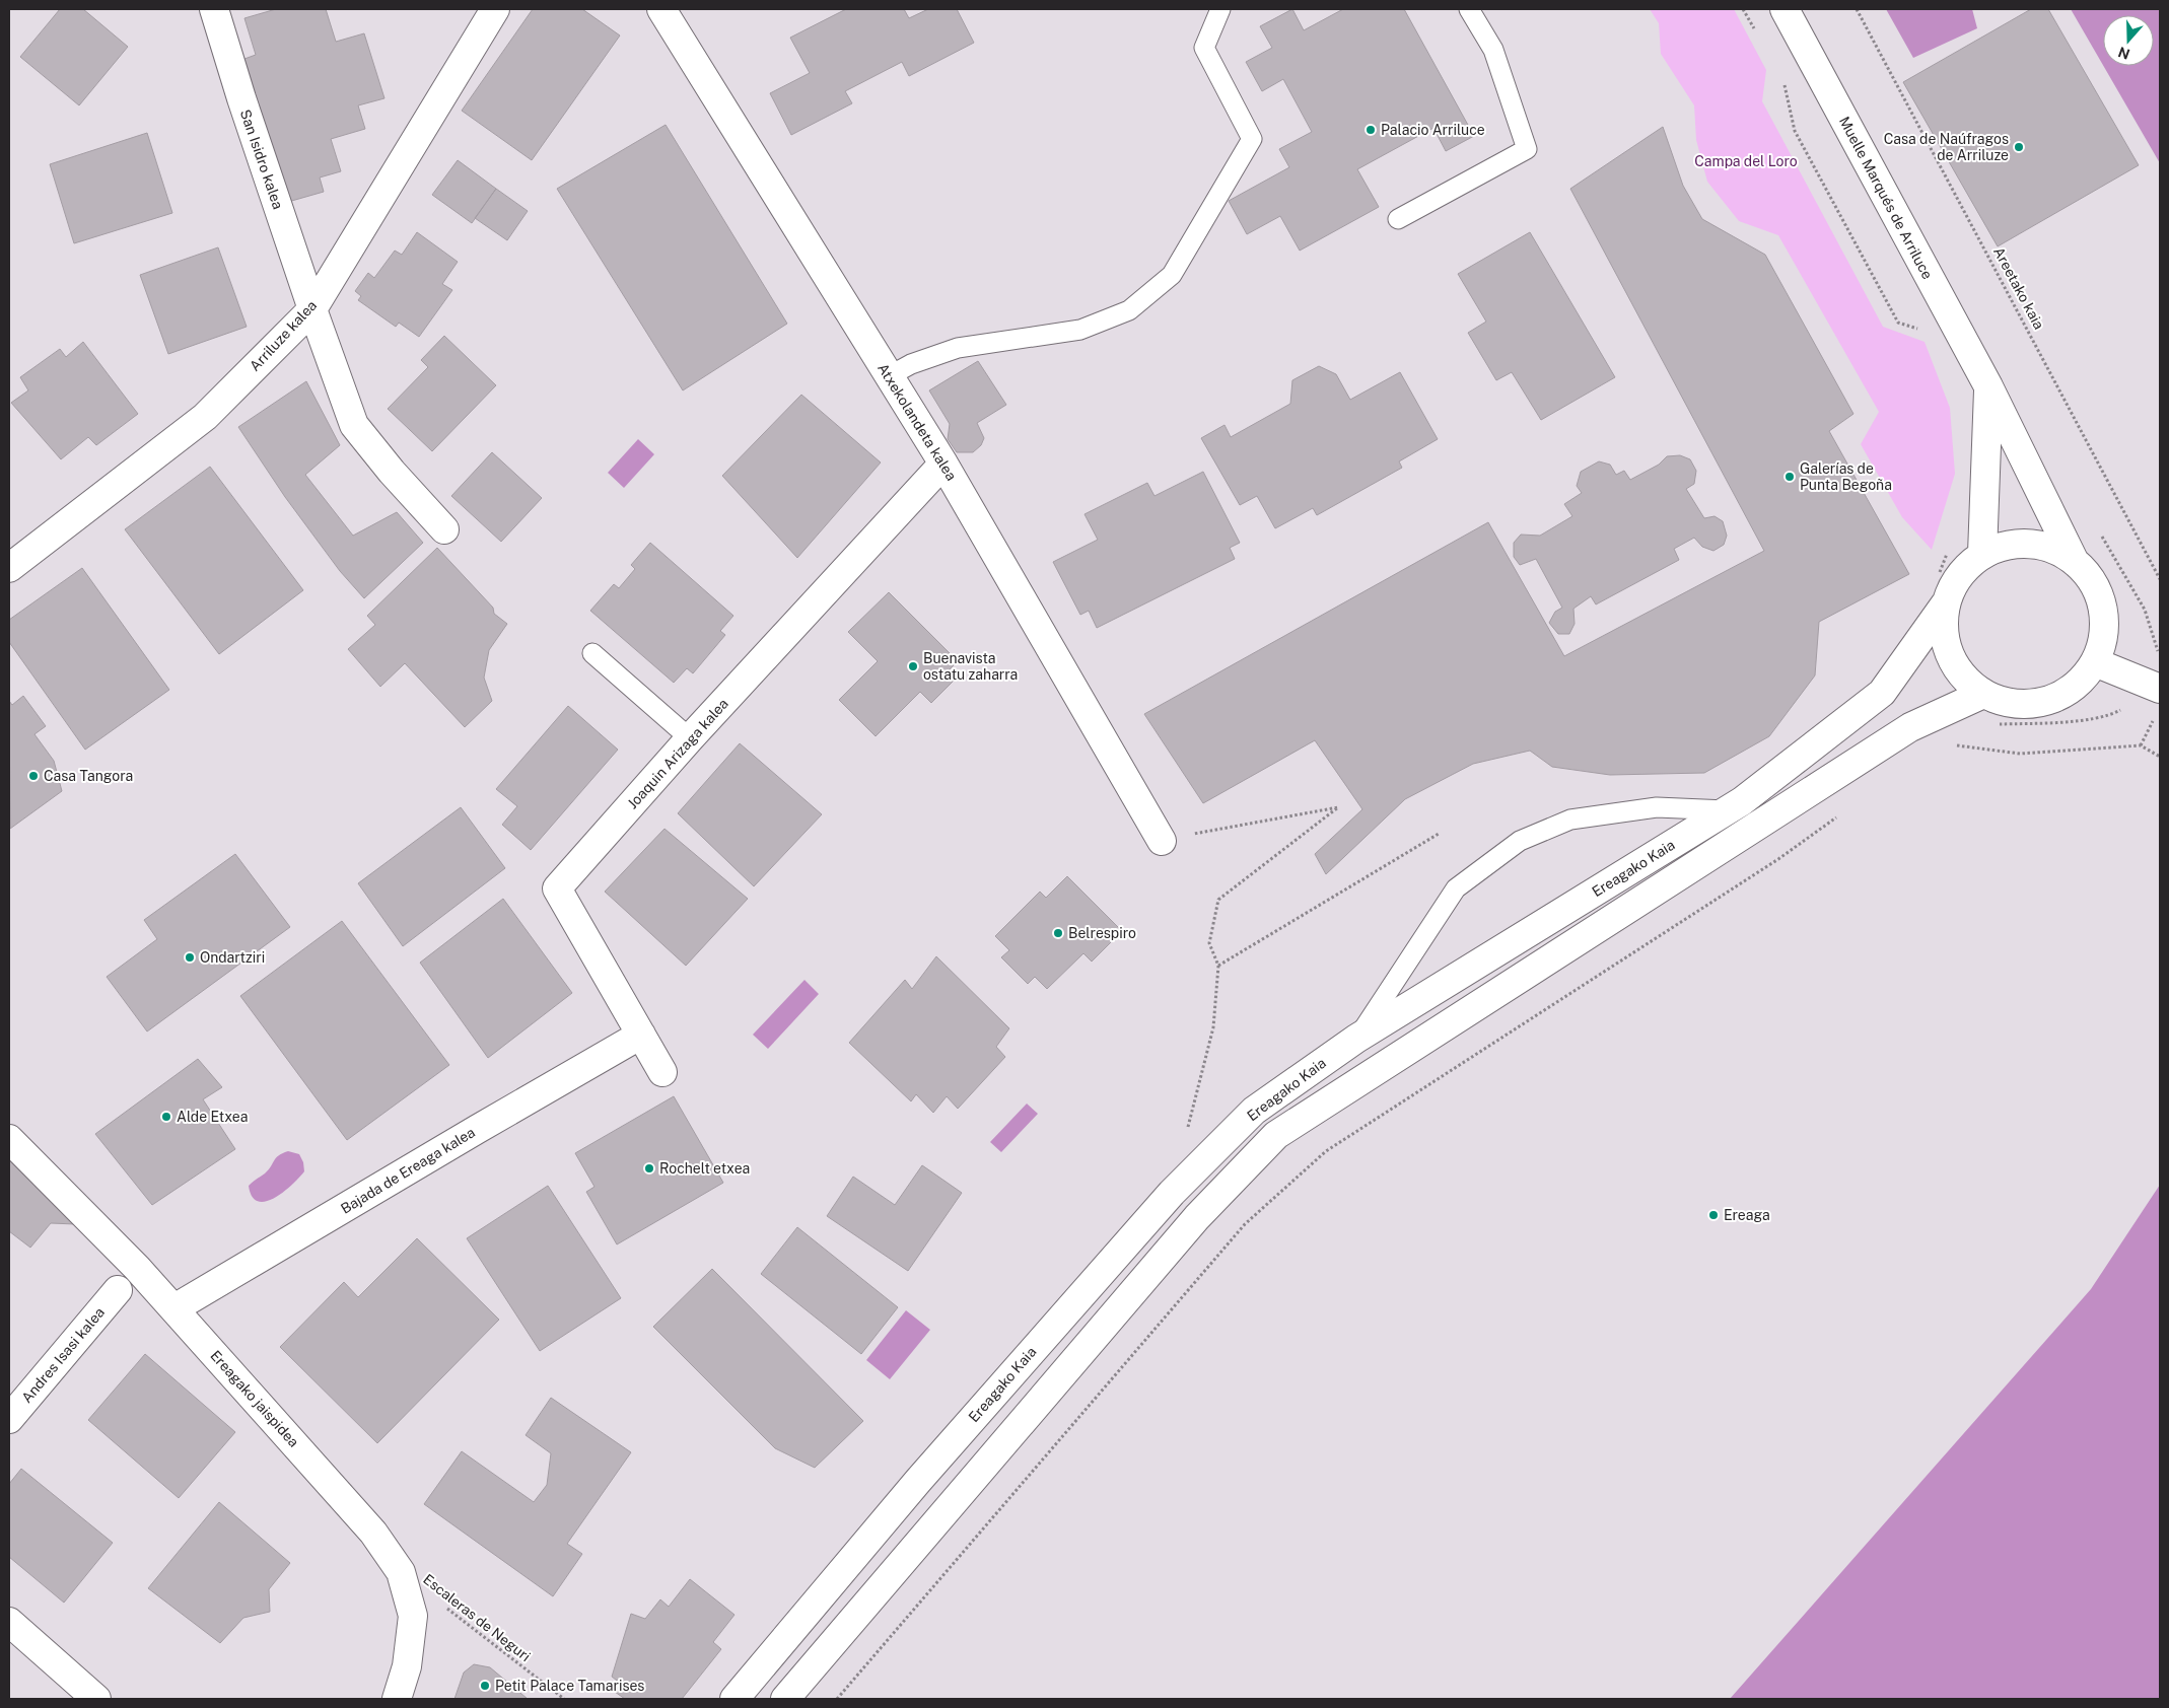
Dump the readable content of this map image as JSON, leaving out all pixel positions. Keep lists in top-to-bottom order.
{
  "streets": {
    "street": [
      "San Isidro kalea",
      "Muelle Marqués de Arriluce",
      "Arriluze kalea",
      "Atxekolandeta kalea",
      "Joaquin Arizaga kalea",
      "Ereagako Kaia",
      "Bajada de Ereaga kalea",
      "Andres Isasi kalea",
      "Ereagako jaispidea"
    ],
    "path": ["Areetako kaia", "Escaleras de Neguri"]
  },
  "crossings": [
    ["San Isidro kalea", "Arriluze kalea"],
    ["Muelle Marqués de Arriluce", "Ereagako Kaia"],
    ["Atxekolandeta kalea", "Joaquin Arizaga kalea"],
    ["Joaquin Arizaga kalea", "Bajada de Ereaga kalea"],
    ["Bajada de Ereaga kalea", "Ereagako jaispidea"],
    ["Ereagako jaispidea", "Escaleras de Neguri"]
  ],
  "parks": ["Campa del Loro"],
  "places": [
    "Palacio Arriluce",
    "Casa de Naúfragos de Arriluze",
    "Galerías de Punta Begoña",
    "Buenavista ostatu zaharra",
    "Casa Tangora",
    "Belrespiro",
    "Ondartziri",
    "Alde Etxea",
    "Rochelt etxea",
    "Ereaga",
    "Petit Palace Tamarises"
  ],
  "north": "bottom"
}
